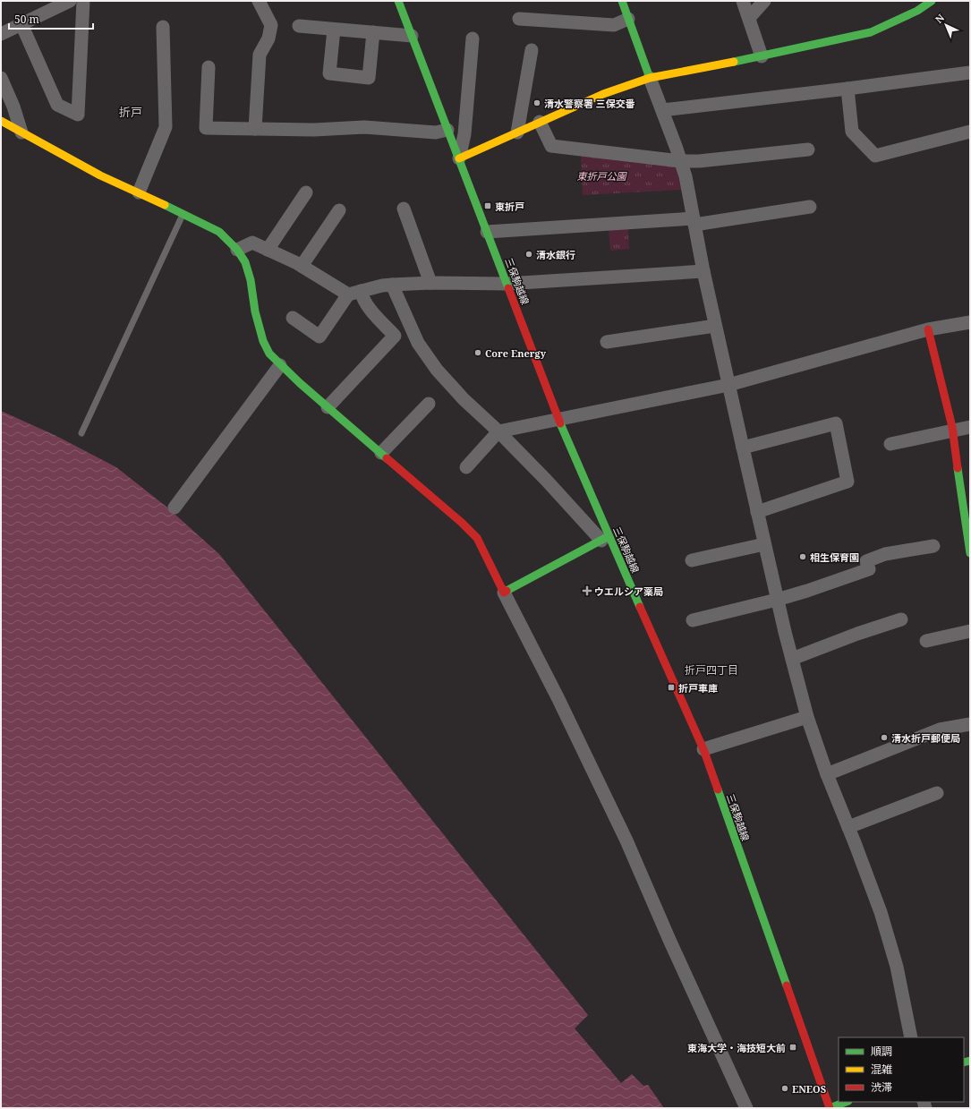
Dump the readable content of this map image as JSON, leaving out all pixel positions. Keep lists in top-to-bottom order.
{
  "streets": {
    "street": ["三保駒越線"]
  },
  "districts": ["折戸", "折戸四丁目"],
  "parks": ["東折戸公園"],
  "places": {
    "other": [
      "清水警察署 三保交番",
      "清水銀行",
      "Core Energy",
      "相生保育園",
      "清水折戸郵便局",
      "ENEOS"
    ],
    "transit": ["東折戸", "折戸車庫", "東海大学・海技短大前"],
    "health": ["ウエルシア薬局"]
  },
  "legend": ["順調", "混雑", "渋滞"],
  "scale_bar": "50 m",
  "north": "top left"
}
